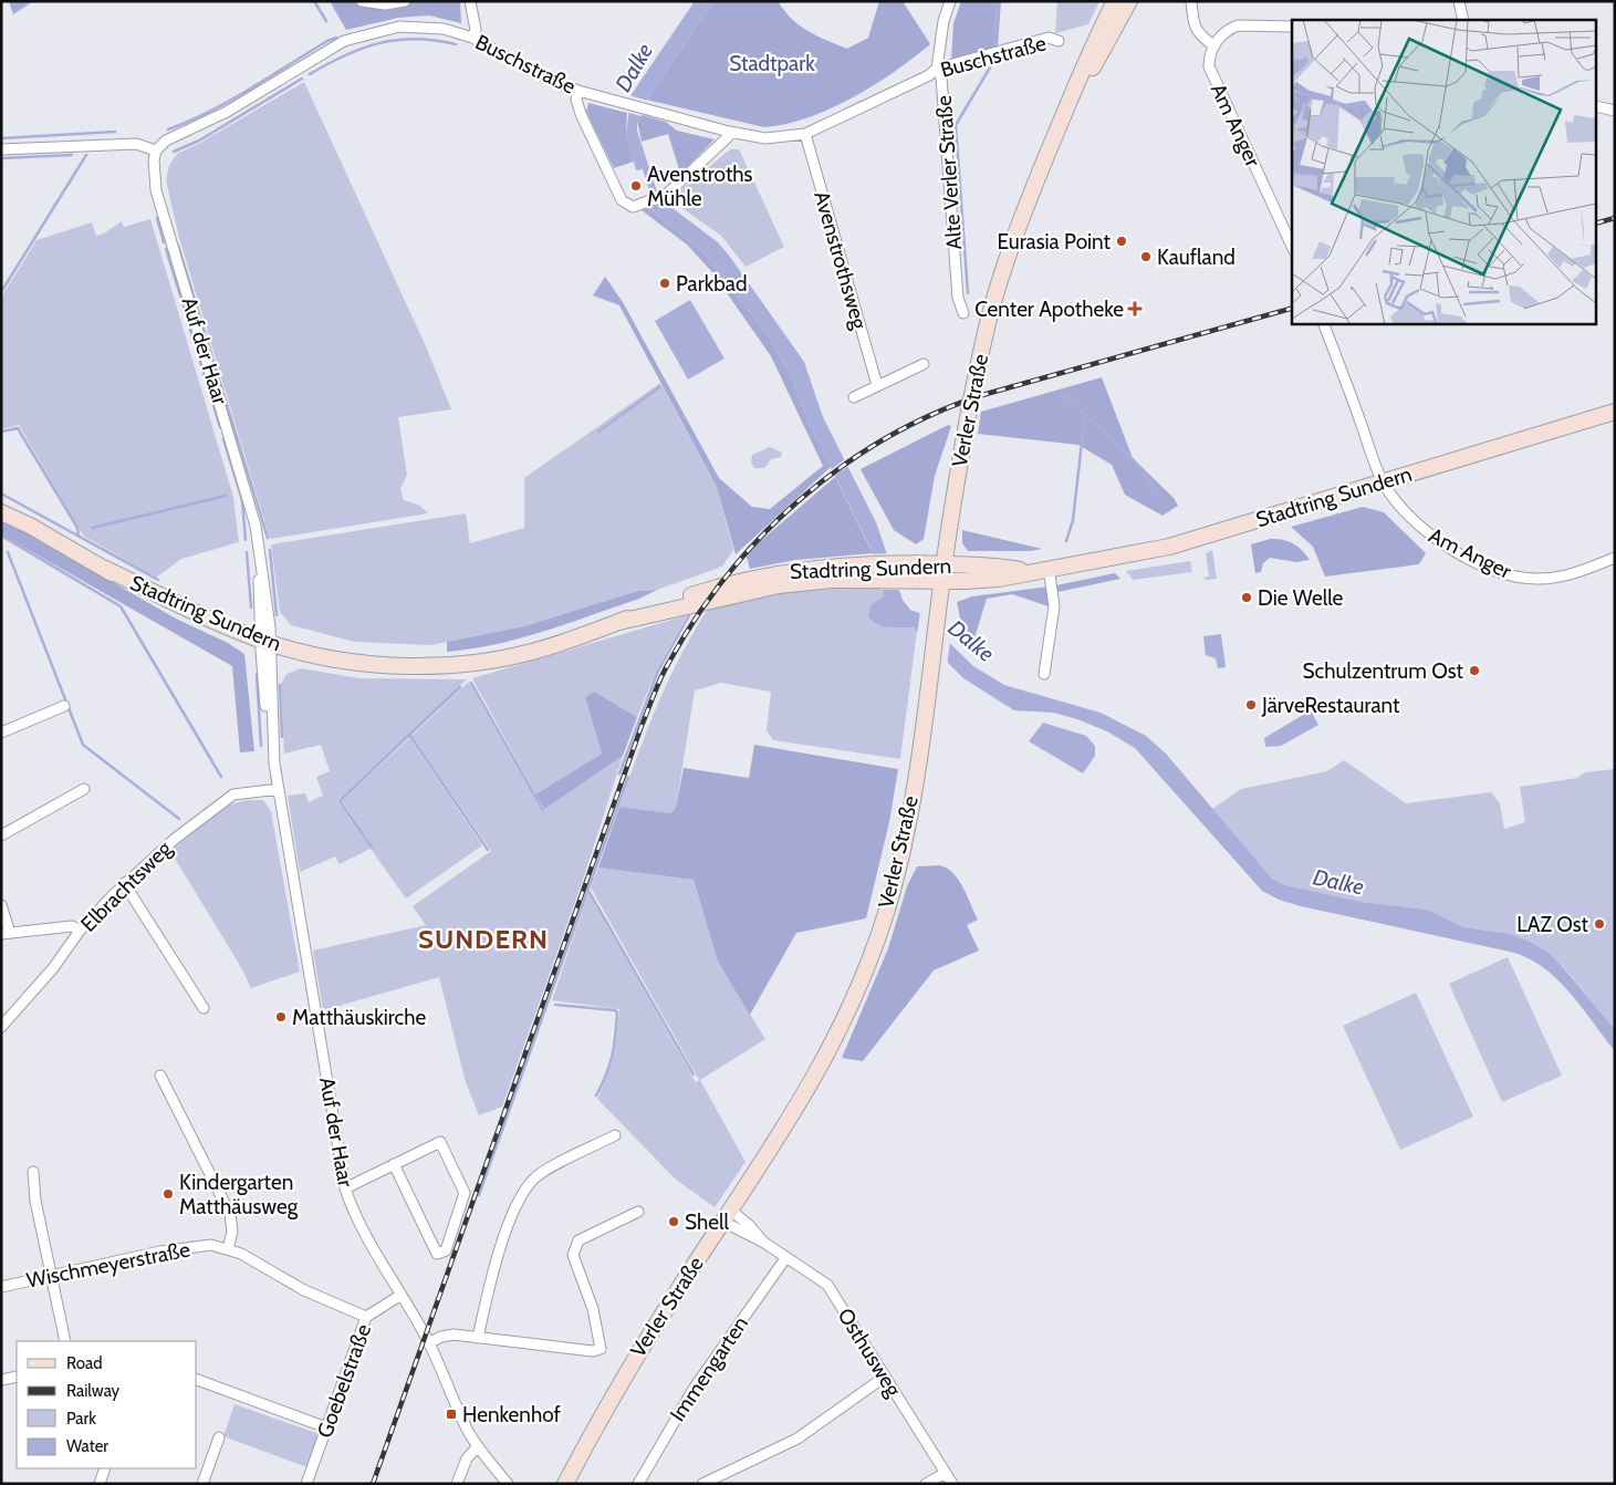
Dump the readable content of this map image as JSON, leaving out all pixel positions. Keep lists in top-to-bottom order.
{
  "streets": {
    "main road": ["Verler Straße", "Stadtring Sundern"],
    "street": [
      "Buschstraße",
      "Am Anger",
      "Alte Verler Straße",
      "Avenstrothsweg",
      "Auf der Haar",
      "Elbrachtsweg",
      "Wischmeyerstraße",
      "Osthusweg",
      "Immengarten",
      "Goebelstraße"
    ]
  },
  "crossings": [
    ["Buschstraße", "Alte Verler Straße"],
    ["Buschstraße", "Avenstrothsweg"],
    ["Buschstraße", "Auf der Haar"],
    ["Am Anger", "Stadtring Sundern"],
    ["Auf der Haar", "Stadtring Sundern"],
    ["Auf der Haar", "Elbrachtsweg"],
    ["Auf der Haar", "Goebelstraße"],
    ["Verler Straße", "Stadtring Sundern"],
    ["Verler Straße", "Osthusweg"],
    ["Wischmeyerstraße", "Goebelstraße"],
    ["Osthusweg", "Immengarten"]
  ],
  "districts": ["SUNDERN"],
  "water": ["Dalke"],
  "parks": ["Stadtpark"],
  "places": {
    "other": [
      "Avenstroths Mühle",
      "Eurasia Point",
      "Kaufland",
      "Parkbad",
      "Die Welle",
      "Schulzentrum Ost",
      "JärveRestaurant",
      "LAZ Ost",
      "Matthäuskirche",
      "Kindergarten Matthäusweg",
      "Shell"
    ],
    "health": ["Center Apotheke"],
    "transit": ["Henkenhof"]
  },
  "legend": [
    "Road",
    "Railway",
    "Park",
    "Water"
  ]
}
